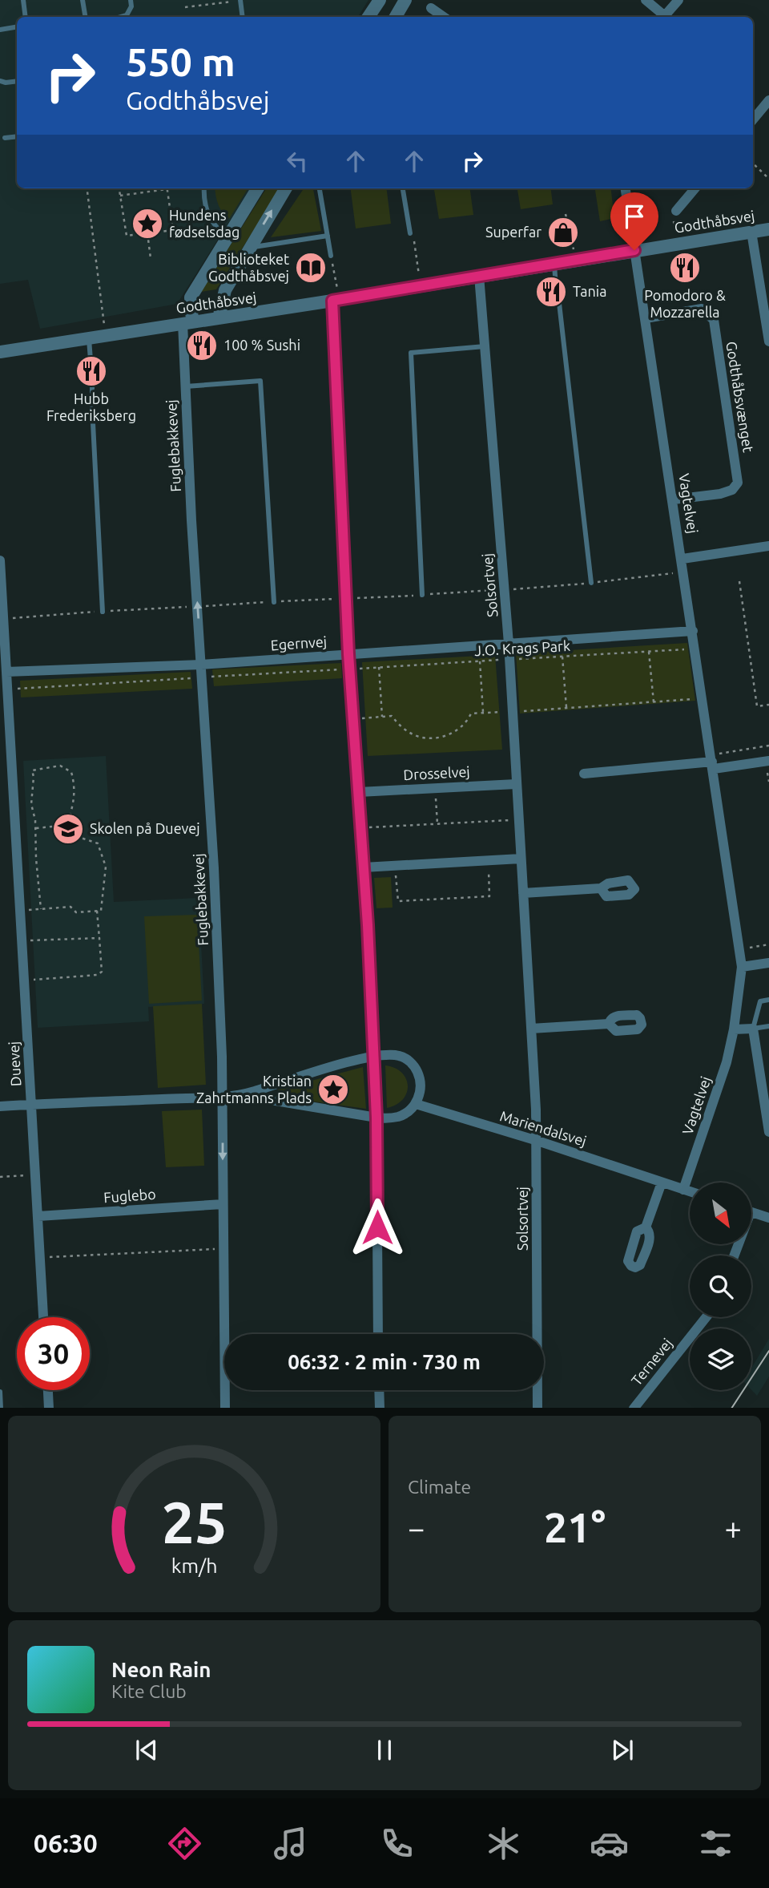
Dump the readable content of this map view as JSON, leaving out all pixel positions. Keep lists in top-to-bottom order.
{
  "streets": {
    "street": [
      "Godthåbsvej",
      "Godthåbsvænget",
      "Fuglebakkevej",
      "Vagtelvej",
      "Solsortvej",
      "Egernvej",
      "Drosselvej",
      "Duevej",
      "Mariendalsvej",
      "Fuglebo",
      "Ternevej"
    ],
    "path": ["J.O. Krags Park"]
  },
  "crossings": [
    ["Godthåbsvej", "Fuglebakkevej"],
    ["Godthåbsvej", "Vagtelvej"],
    ["Godthåbsvej", "Solsortvej"],
    ["Godthåbsvænget", "Vagtelvej"],
    ["Fuglebakkevej", "Egernvej"],
    ["Fuglebakkevej", "J.O. Krags Park"],
    ["Fuglebakkevej", "Fuglebo"],
    ["Vagtelvej", "Egernvej"],
    ["Vagtelvej", "J.O. Krags Park"],
    ["Vagtelvej", "Mariendalsvej"],
    ["Solsortvej", "Egernvej"],
    ["Solsortvej", "J.O. Krags Park"],
    ["Solsortvej", "Drosselvej"],
    ["Solsortvej", "Mariendalsvej"],
    ["Egernvej", "Duevej"],
    ["J.O. Krags Park", "Duevej"],
    ["Duevej", "Fuglebo"]
  ],
  "places": {
    "place": ["Hundens fødselsdag", "Kristian Zahrtmanns Plads"],
    "shop": ["Superfar"],
    "library": ["Biblioteket Godthåbsvej"],
    "restaurant": [
      "Pomodoro & Mozzarella",
      "Tania",
      "100 % Sushi",
      "Hubb Frederiksberg"
    ],
    "school or university": ["Skolen på Duevej"]
  },
  "north": "bottom right",
  "page": {
    "turn": ["550 m", "Godthåbsvej"],
    "limit": "30",
    "trip": "06:32 · 2 min · 730 m",
    "tile": "Climate",
    "heat": ["−", "21°", "+"],
    "song": ["Neon Rain", "Kite Club"],
    "tabs": "06:30",
    "gauge": ["25", "km/h"]
  }
}
